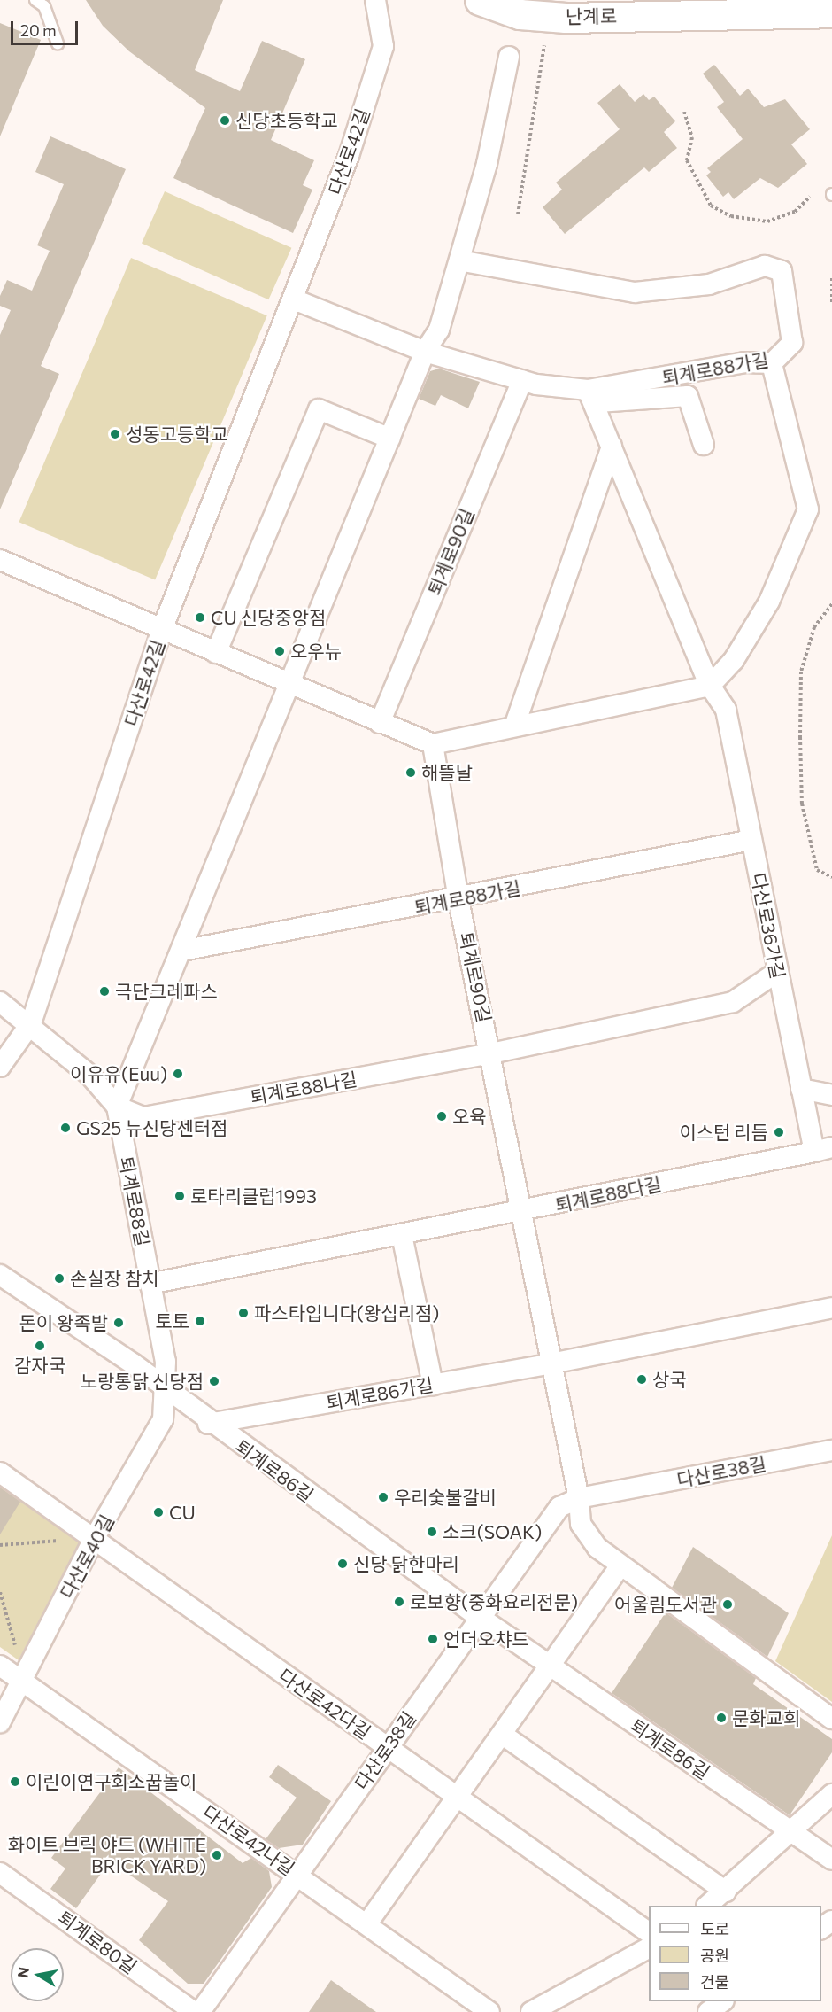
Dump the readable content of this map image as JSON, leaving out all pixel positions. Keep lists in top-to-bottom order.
{
  "streets": {
    "main road": ["난계로"],
    "street": [
      "다산로42길",
      "퇴계로88가길",
      "퇴계로90길",
      "다산로36가길",
      "퇴계로88나길",
      "퇴계로88다길",
      "퇴계로88길",
      "퇴계로86가길",
      "퇴계로86길",
      "다산로38길",
      "다산로40길",
      "다산로42다길",
      "다산로42나길",
      "퇴계로80길"
    ]
  },
  "crossings": [
    ["퇴계로88가길", "퇴계로90길"],
    ["퇴계로88가길", "다산로36가길"],
    ["퇴계로90길", "퇴계로88나길"],
    ["다산로36가길", "퇴계로88나길"],
    ["다산로36가길", "퇴계로88다길"],
    ["퇴계로88나길", "퇴계로88길"],
    ["퇴계로88다길", "퇴계로88길"],
    ["퇴계로88길", "퇴계로86길"],
    ["퇴계로88길", "다산로40길"],
    ["퇴계로86가길", "퇴계로86길"],
    ["퇴계로86길", "다산로38길"],
    ["퇴계로86길", "다산로40길"],
    ["다산로38길", "다산로42다길"],
    ["다산로38길", "다산로42나길"],
    ["다산로40길", "다산로42다길"],
    ["다산로40길", "다산로42나길"]
  ],
  "places": [
    "신당초등학교",
    "성동고등학교",
    "CU 신당중앙점",
    "오우뉴",
    "해뜰날",
    "극단크레파스",
    "이유유(Euu)",
    "오육",
    "GS25 뉴신당센터점",
    "이스턴 리듬",
    "로타리클럽1993",
    "손실장 참치",
    "파스타입니다(왕십리점)",
    "토토",
    "돈이 왕족발",
    "감자국",
    "상국",
    "노랑통닭 신당점",
    "우리숯불갈비",
    "CU",
    "소크(SOAK)",
    "신당 닭한마리",
    "로보향(중화요리전문)",
    "어울림도서관",
    "언더오챠드",
    "문화교회",
    "이린이연구회소꿉놀이",
    "화이트 브릭 야드 (WHITE BRICK YARD)"
  ],
  "legend": ["도로", "공원", "건물"],
  "scale_bar": "20 m",
  "north": "left"
}
